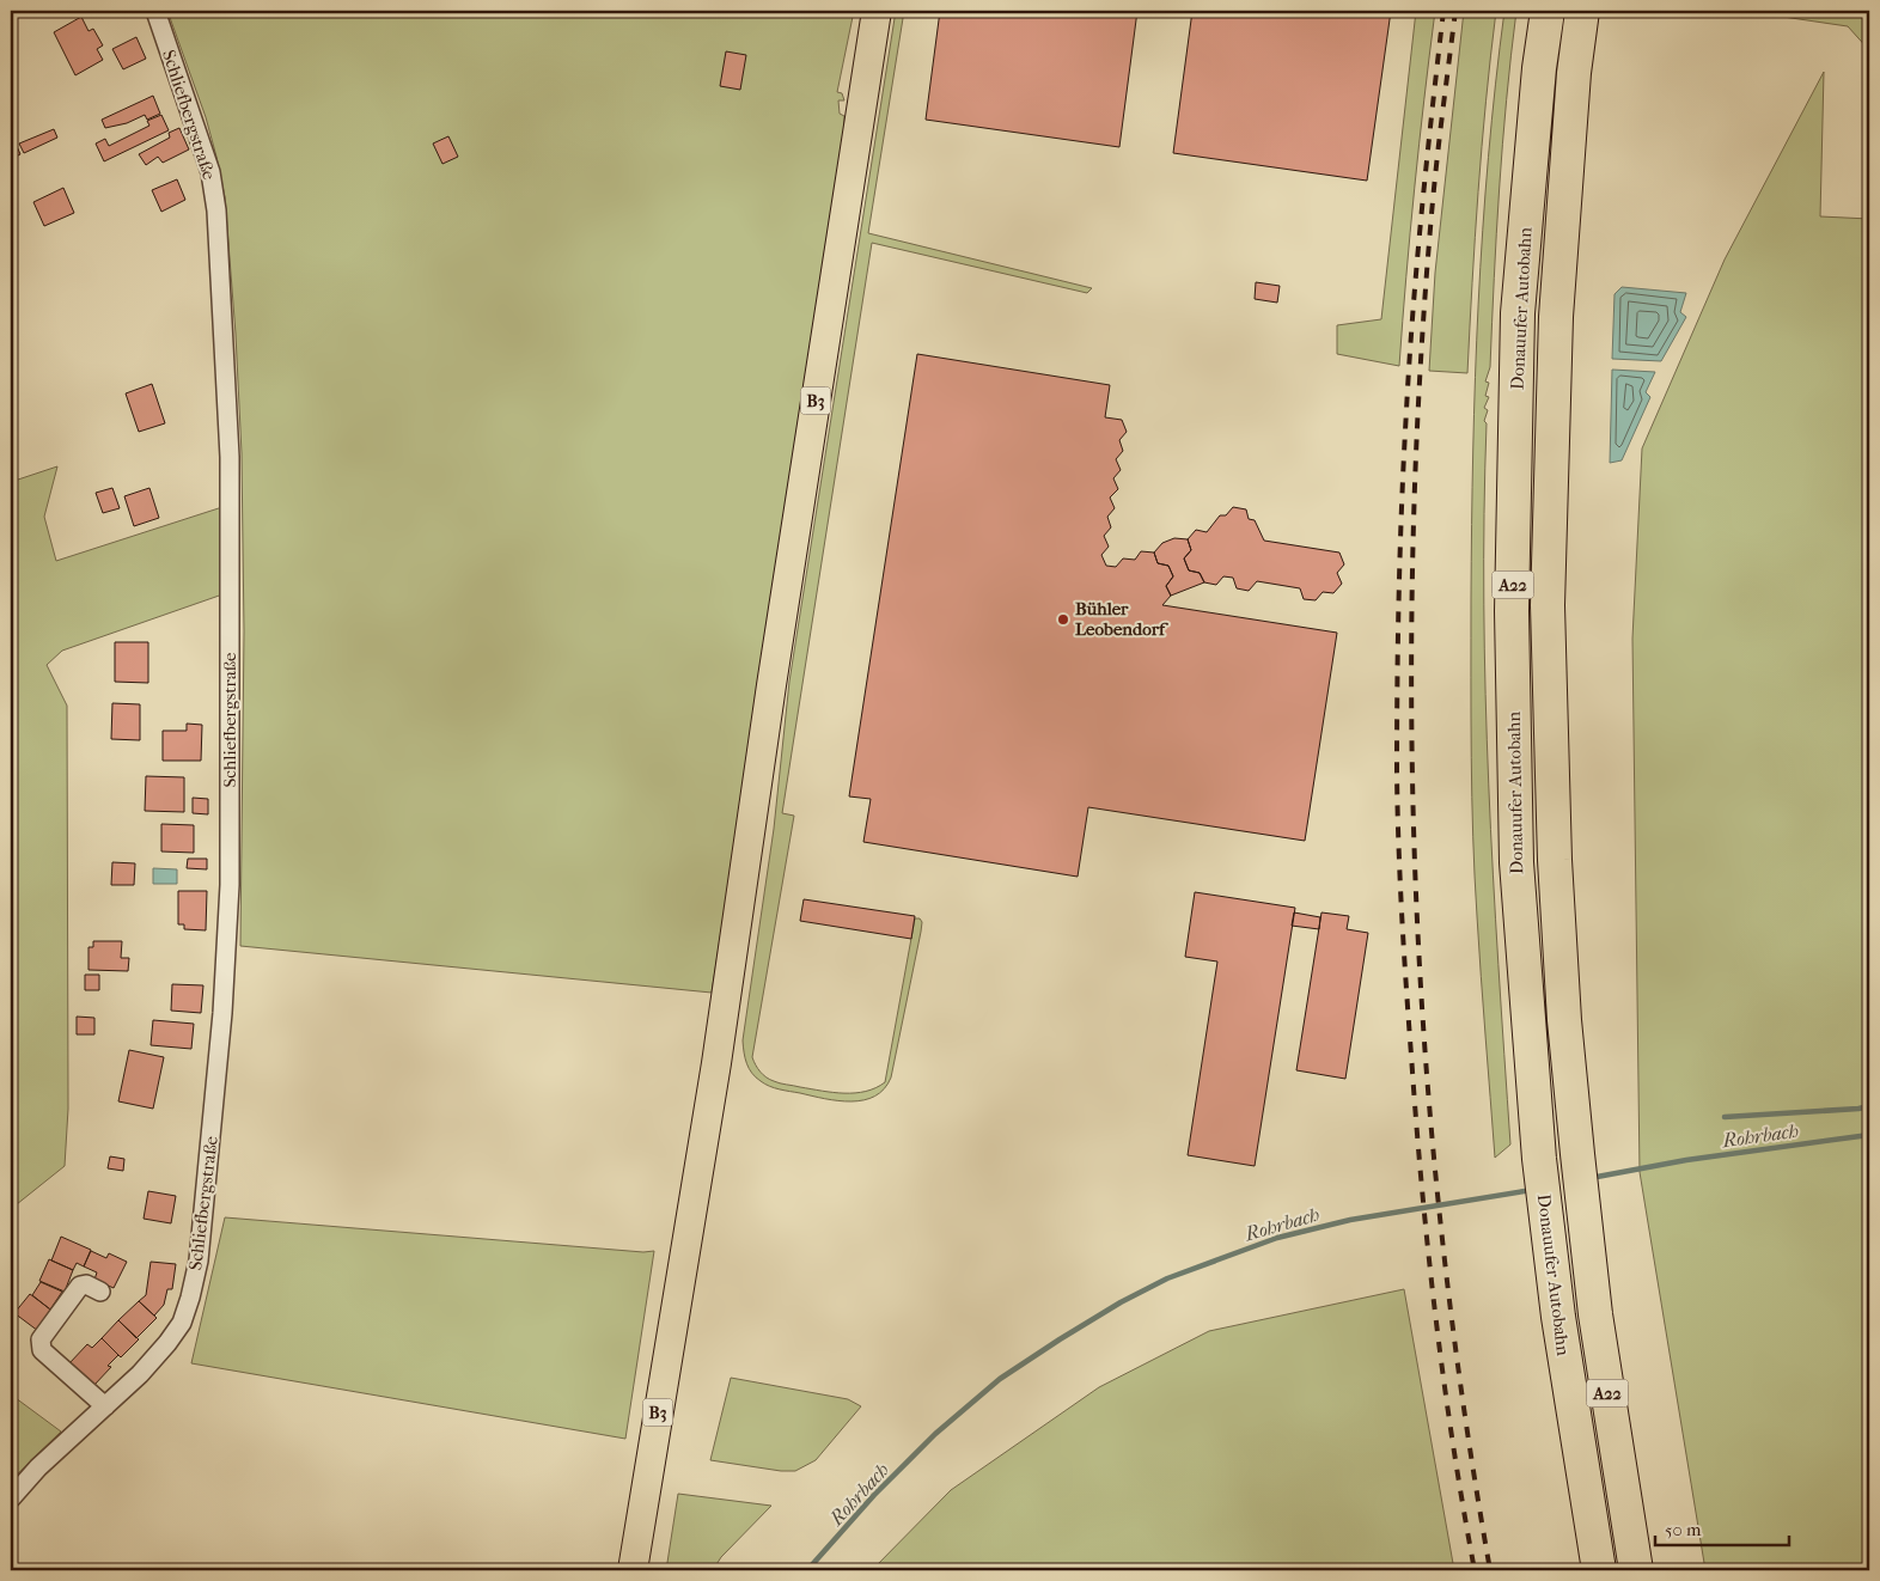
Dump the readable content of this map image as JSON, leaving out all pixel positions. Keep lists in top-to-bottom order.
{
  "streets": {
    "highway": ["Donauufer Autobahn", "A22"],
    "main road": ["B3"],
    "street": ["Schliefbergstraße"]
  },
  "water": ["Rohrbach"],
  "places": ["Bühler Leobendorf"],
  "scale_bar": "50 m"
}
